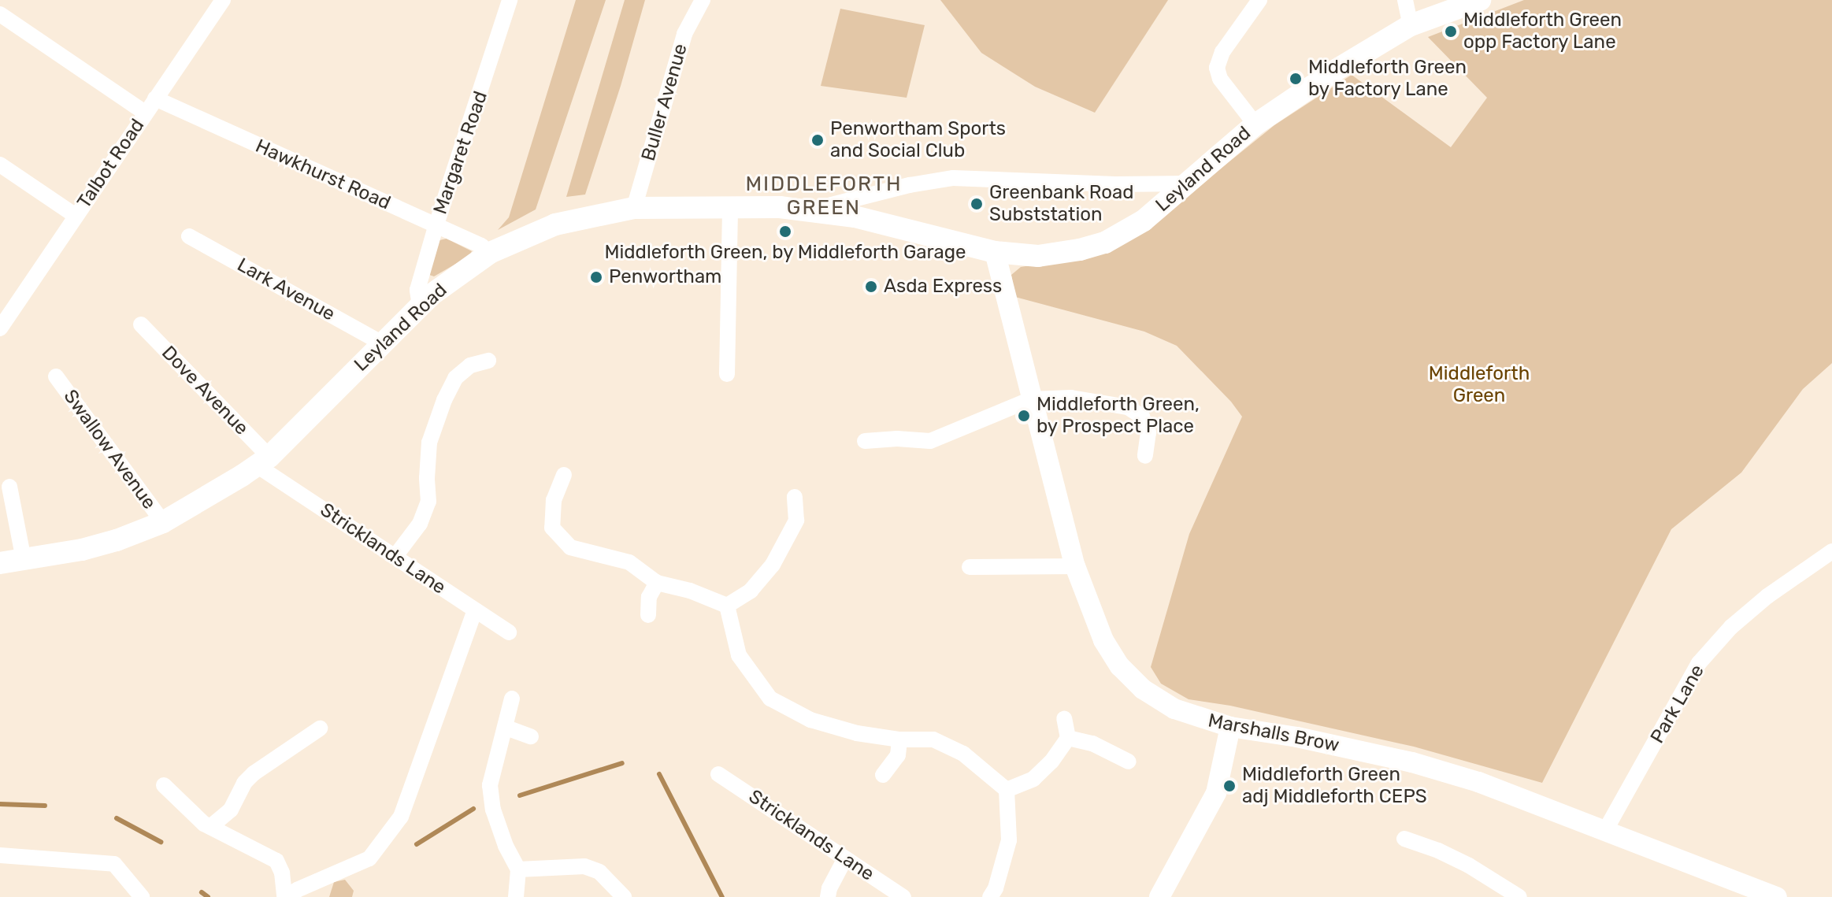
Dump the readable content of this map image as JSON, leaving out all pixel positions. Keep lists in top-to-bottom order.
{
  "streets": {
    "main road": ["Leyland Road"],
    "street": [
      "Buller Avenue",
      "Margaret Road",
      "Talbot Road",
      "Hawkhurst Road",
      "Lark Avenue",
      "Dove Avenue",
      "Swallow Avenue",
      "Stricklands Lane",
      "Park Lane",
      "Marshalls Brow"
    ]
  },
  "crossings": [
    ["Buller Avenue", "Leyland Road"],
    ["Margaret Road", "Leyland Road"],
    ["Margaret Road", "Hawkhurst Road"],
    ["Talbot Road", "Hawkhurst Road"],
    ["Leyland Road", "Hawkhurst Road"],
    ["Leyland Road", "Lark Avenue"],
    ["Leyland Road", "Dove Avenue"],
    ["Leyland Road", "Swallow Avenue"],
    ["Leyland Road", "Stricklands Lane"],
    ["Leyland Road", "Marshalls Brow"],
    ["Dove Avenue", "Stricklands Lane"],
    ["Park Lane", "Marshalls Brow"]
  ],
  "districts": ["MIDDLEFORTH GREEN"],
  "parks": ["Middleforth Green"],
  "places": [
    "Middleforth Green opp Factory Lane",
    "Middleforth Green by Factory Lane",
    "Penwortham Sports and Social Club",
    "Greenbank Road Subststation",
    "Middleforth Green, by Middleforth Garage",
    "Penwortham",
    "Asda Express",
    "Middleforth Green, by Prospect Place",
    "Middleforth Green adj Middleforth CEPS"
  ]
}
